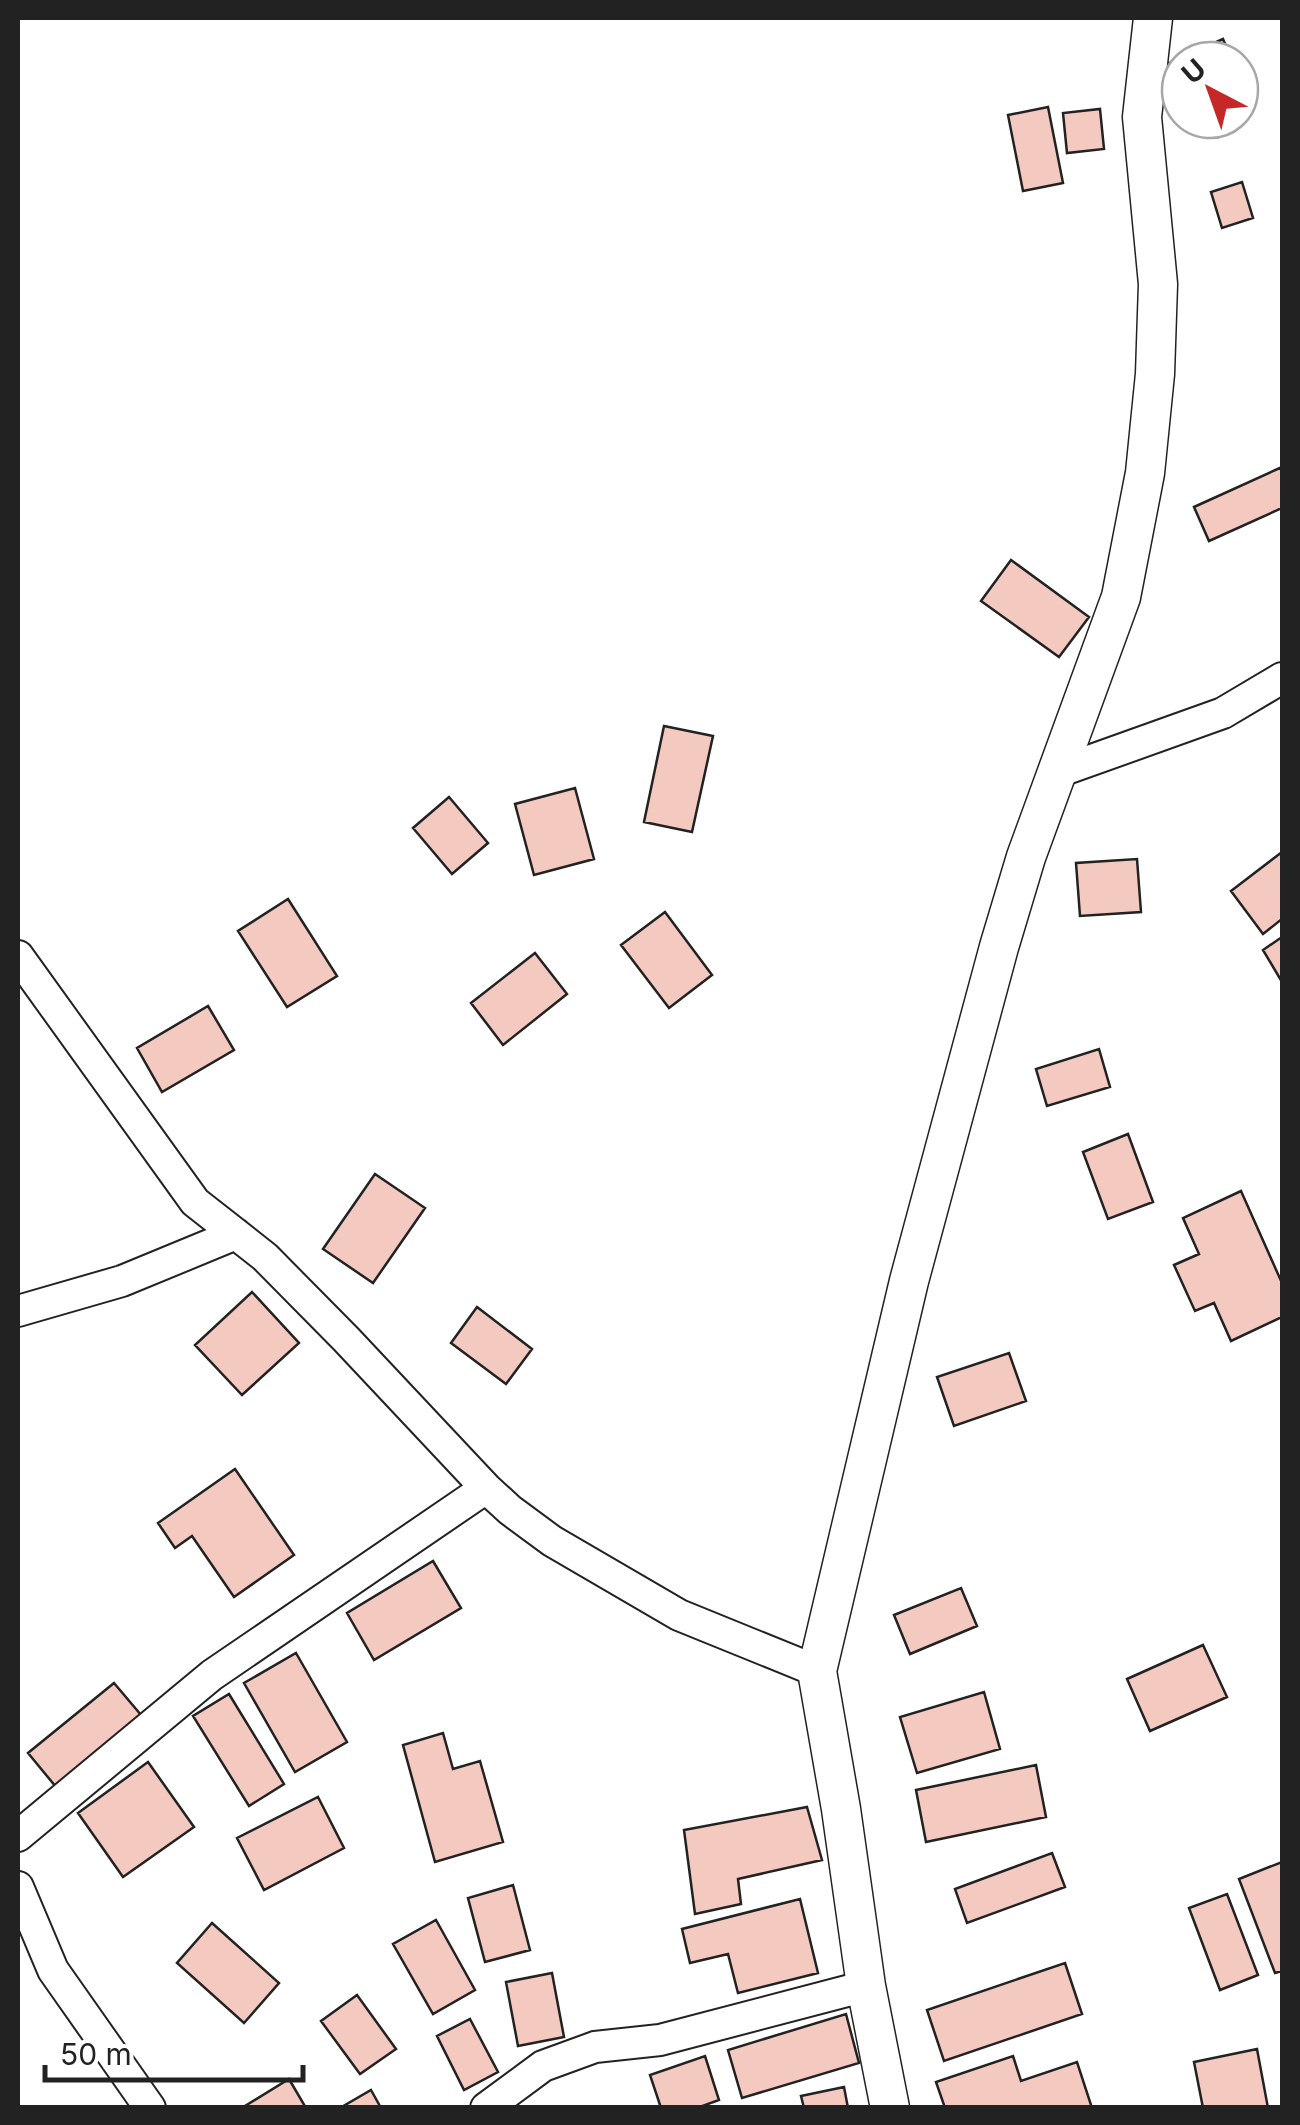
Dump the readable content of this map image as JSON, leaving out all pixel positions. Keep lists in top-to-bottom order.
{
  "scale_bar": "50 m",
  "north": "top left"
}
